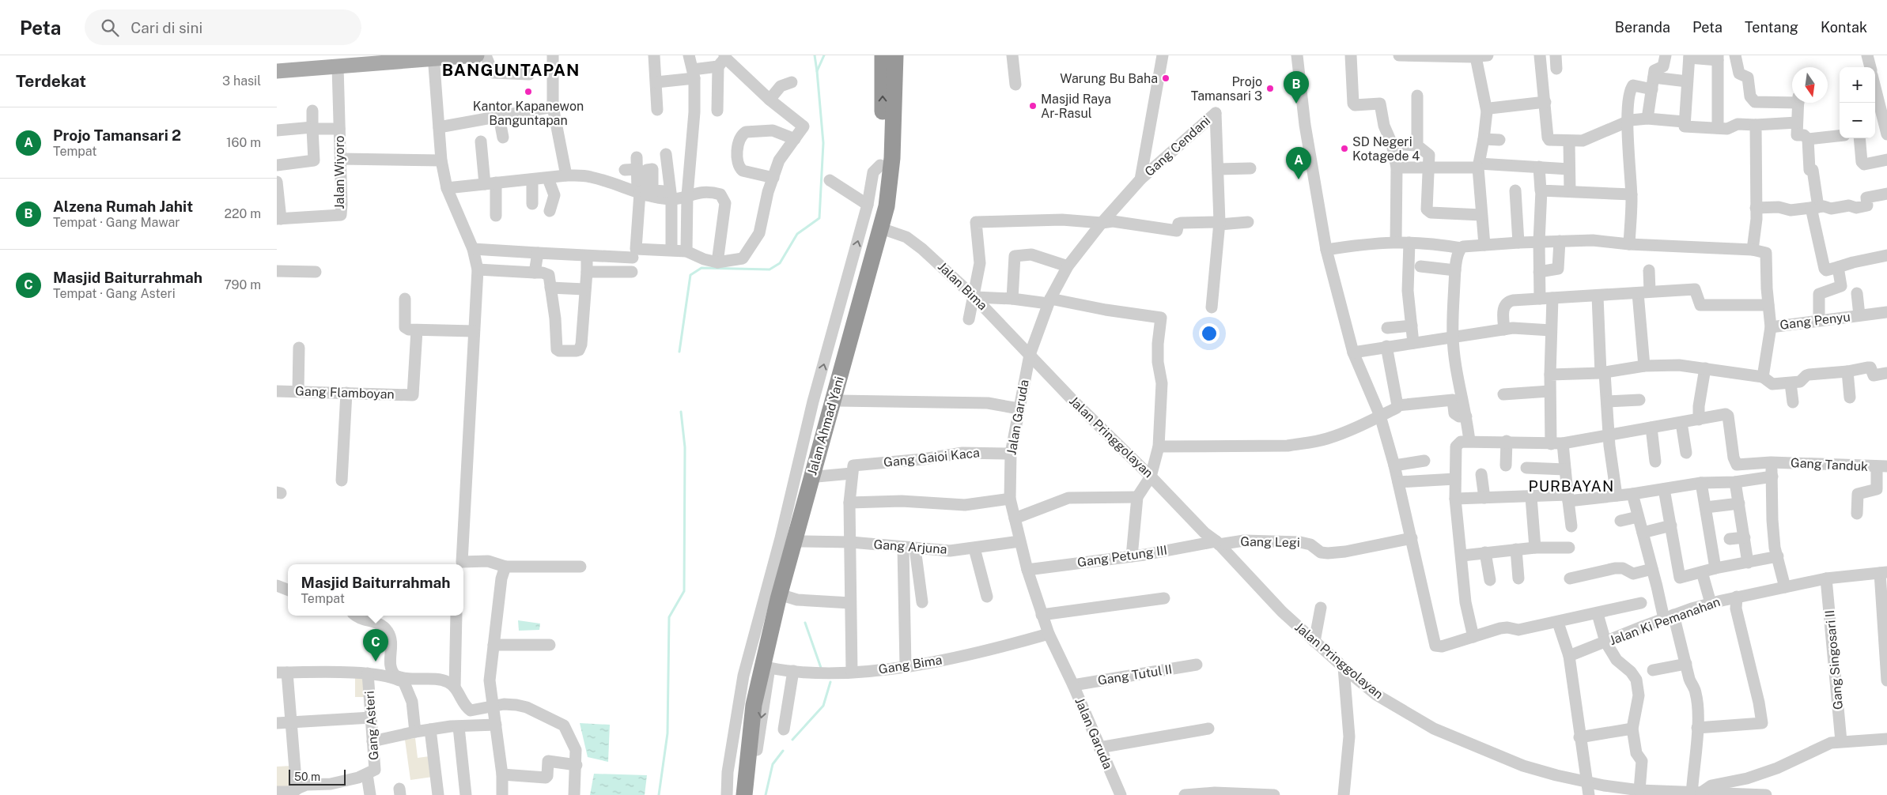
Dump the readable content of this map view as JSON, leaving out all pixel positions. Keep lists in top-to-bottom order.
{
  "streets": {
    "highway": ["Jalan Ahmad Yani"],
    "street": [
      "Gang Cendani",
      "Jalan Wiyoro",
      "Jalan Bima",
      "Gang Penyu",
      "Gang Flamboyan",
      "Jalan Garuda",
      "Jalan Pringgolayan",
      "Gang Gaioi Kaca",
      "Gang Tanduk",
      "Gang Legi",
      "Gang Arjuna",
      "Gang Petung III",
      "Jalan Ki Pemanahan",
      "Gang Singosari II",
      "Gang Bima",
      "Gang Tutul II",
      "Gang Asteri"
    ]
  },
  "crossings": [
    ["Gang Cendani", "Jalan Garuda"],
    ["Jalan Bima", "Jalan Garuda"],
    ["Jalan Bima", "Jalan Pringgolayan"],
    ["Jalan Garuda", "Jalan Pringgolayan"],
    ["Jalan Garuda", "Gang Gaioi Kaca"],
    ["Jalan Garuda", "Gang Arjuna"],
    ["Jalan Garuda", "Gang Petung III"],
    ["Jalan Garuda", "Gang Bima"],
    ["Jalan Garuda", "Gang Tutul II"],
    ["Jalan Pringgolayan", "Gang Legi"],
    ["Jalan Pringgolayan", "Gang Petung III"],
    ["Gang Legi", "Gang Petung III"],
    ["Jalan Ki Pemanahan", "Gang Singosari II"]
  ],
  "districts": ["BANGUNTAPAN", "PURBAYAN"],
  "places": [
    "Warung Bu Baha",
    "Projo Tamansari 3",
    "Kantor Kapanewon Banguntapan",
    "Masjid Raya Ar-Rasul",
    "SD Negeri Kotagede 4"
  ],
  "scale_bar": "50 m",
  "north": "bottom",
  "page": {
    "header": "Peta",
    "search": "Cari di sini",
    "nav": [
      "Beranda",
      "Peta",
      "Tentang",
      "Kontak"
    ],
    "heading": ["Terdekat", "3 hasil"],
    "map_buttons": ["+", "−"],
    "pins": ["B", "A", "C"],
    "list": [
      {
        "mark": "A",
        "name": "Projo Tamansari 2",
        "note": "Tempat",
        "value": "160 m"
      },
      {
        "mark": "B",
        "name": "Alzena Rumah Jahit",
        "note": "Tempat · Gang Mawar",
        "value": "220 m"
      },
      {
        "mark": "C",
        "name": "Masjid Baiturrahmah",
        "note": "Tempat · Gang Asteri",
        "value": "790 m"
      }
    ],
    "popup": ["Masjid Baiturrahmah", "Tempat"],
    "scale": "50 m"
  }
}
